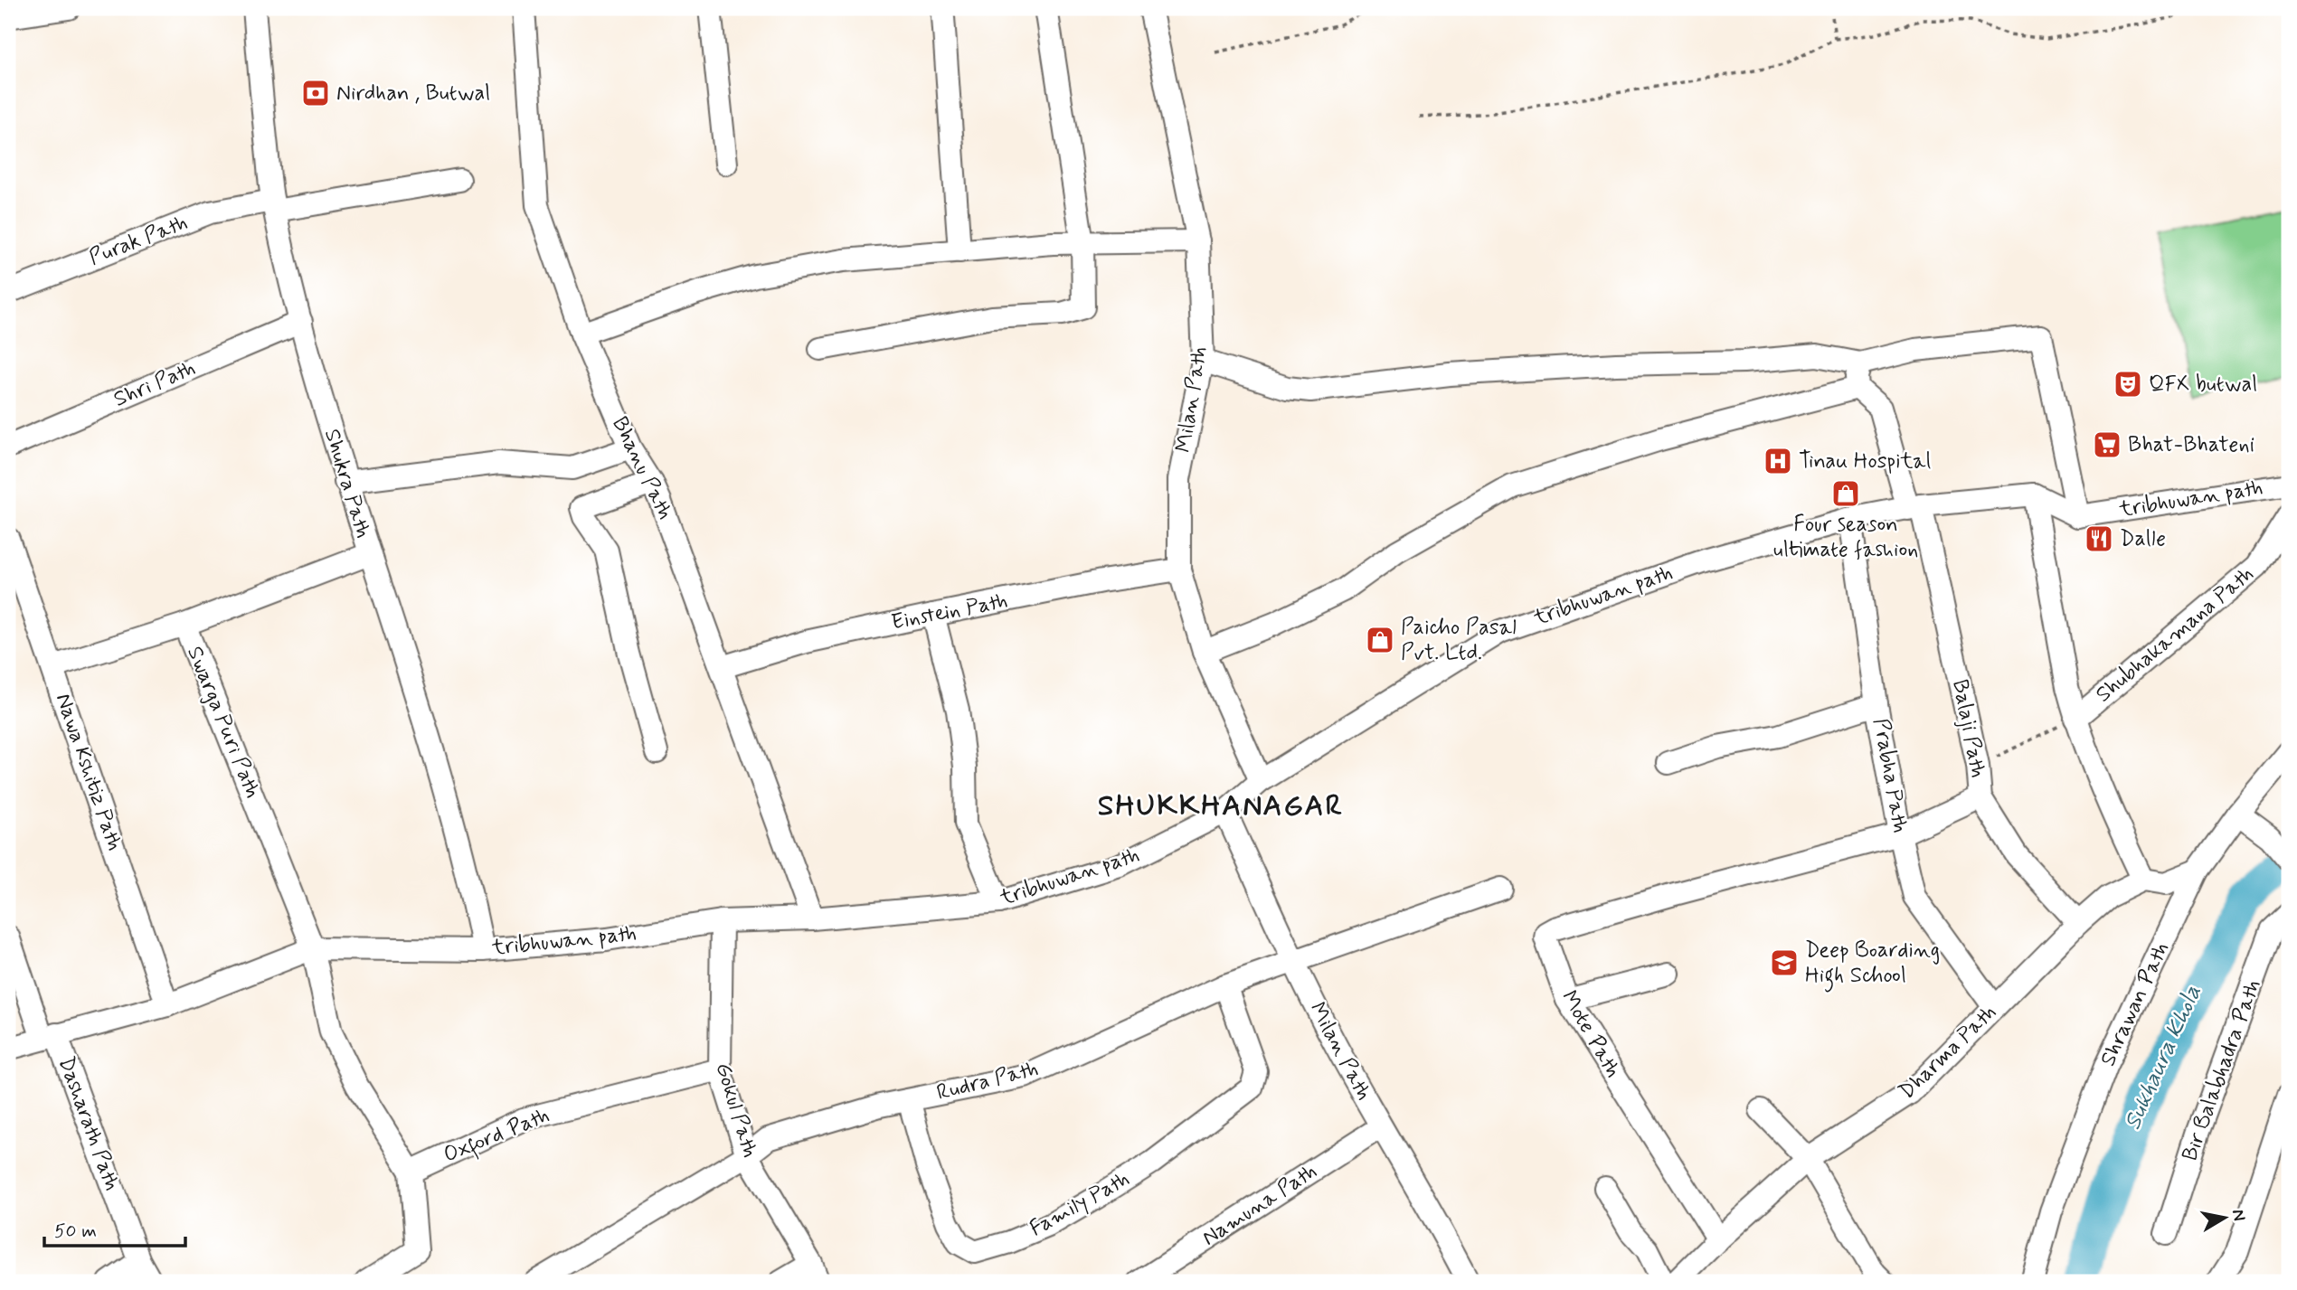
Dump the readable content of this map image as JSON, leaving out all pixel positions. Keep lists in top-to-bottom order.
{
  "streets": {
    "street": [
      "Purak Path",
      "Shri Path",
      "Milan Path",
      "Bhanu Path",
      "Shukra Path",
      "tribhuwan path",
      "Einstein Path",
      "Shubhakamana Path",
      "Swarga Puri Path",
      "Balaji Path",
      "Nawa Kshitiz Path",
      "Prabha Path",
      "Shrawan Path",
      "Mote Path",
      "Dharma Path",
      "Bir Balabhadra Path",
      "Rudra Path",
      "Gokul Path",
      "Dasharath Path",
      "Oxford Path",
      "Family Path",
      "Namuna Path"
    ]
  },
  "crossings": [
    ["Purak Path", "Shukra Path"],
    ["Shri Path", "Shukra Path"],
    ["Milan Path", "tribhuwan path"],
    ["Milan Path", "Einstein Path"],
    ["Milan Path", "Rudra Path"],
    ["Milan Path", "Namuna Path"],
    ["Bhanu Path", "tribhuwan path"],
    ["Bhanu Path", "Einstein Path"],
    ["Shukra Path", "tribhuwan path"],
    ["tribhuwan path", "Shubhakamana Path"],
    ["tribhuwan path", "Swarga Puri Path"],
    ["tribhuwan path", "Balaji Path"],
    ["tribhuwan path", "Nawa Kshitiz Path"],
    ["tribhuwan path", "Prabha Path"],
    ["tribhuwan path", "Gokul Path"],
    ["tribhuwan path", "Dasharath Path"],
    ["Shubhakamana Path", "Dharma Path"],
    ["Swarga Puri Path", "Nawa Kshitiz Path"],
    ["Swarga Puri Path", "Oxford Path"],
    ["Balaji Path", "Dharma Path"],
    ["Prabha Path", "Mote Path"],
    ["Prabha Path", "Dharma Path"],
    ["Shrawan Path", "Dharma Path"],
    ["Mote Path", "Dharma Path"],
    ["Rudra Path", "Gokul Path"],
    ["Rudra Path", "Family Path"],
    ["Gokul Path", "Oxford Path"]
  ],
  "districts": ["SHUKKHANAGAR"],
  "water": ["Sukhaura Khola"],
  "places": {
    "bank": ["Nirdhan , Butwal"],
    "theatre": ["QFX butwal"],
    "supermarket": ["Bhat-Bhateni"],
    "hospital": ["Tinau Hospital"],
    "shop": ["Four season ultimate fashion", "Paicho Pasal Pvt. Ltd."],
    "restaurant": ["Dalle"],
    "school or university": ["Deep Boarding High School"]
  },
  "scale_bar": "50 m",
  "north": "right"
}
